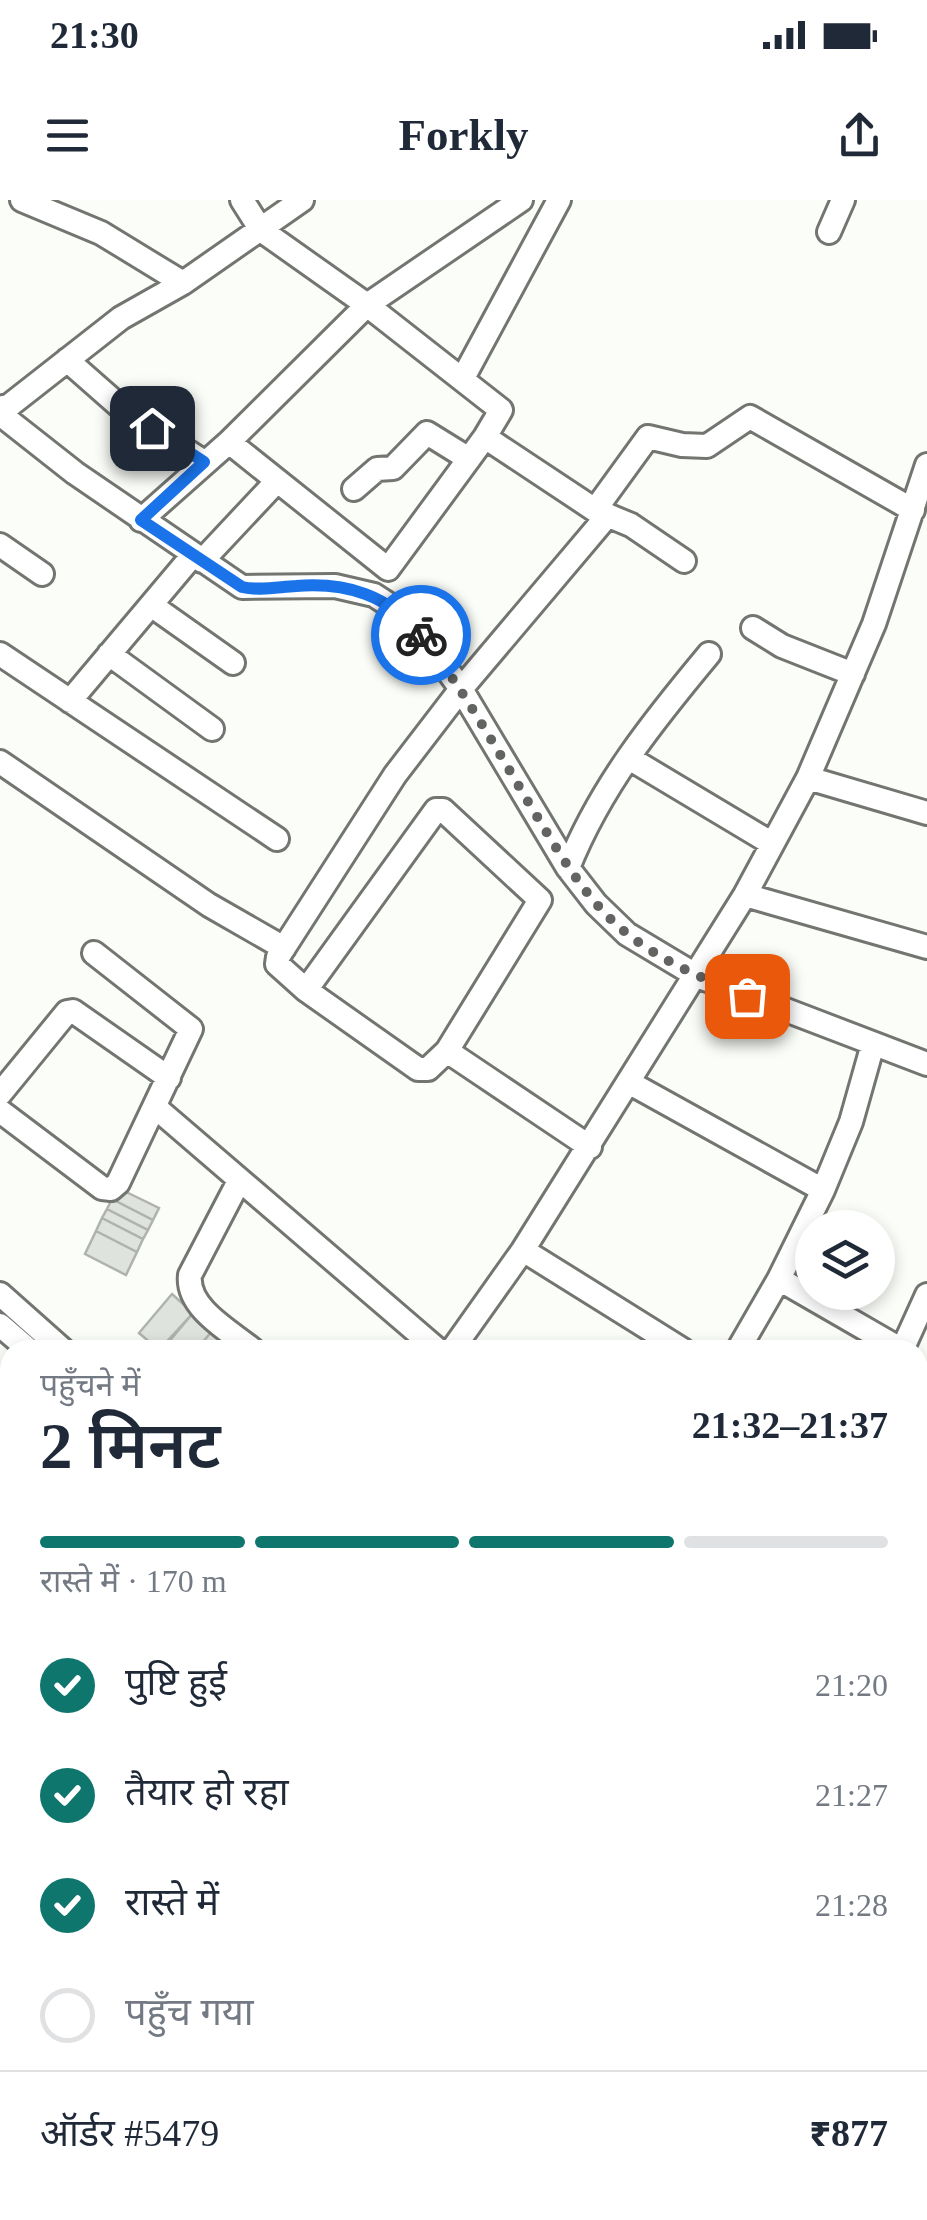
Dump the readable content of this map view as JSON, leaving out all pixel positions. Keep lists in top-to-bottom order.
{
  "page": {
    "status": "21:30",
    "header": "Forkly",
    "heading": ["2 मिनट", "पहुँचने में", "21:32–21:37"],
    "panel": ["ऑर्डर #5479", "₹877"],
    "bar": "रास्ते में · 170 m",
    "list": [
      ["पुष्टि हुई", "21:20"],
      ["तैयार हो रहा", "21:27"],
      ["रास्ते में", "21:28"],
      "पहुँच गया"
    ]
  }
}
